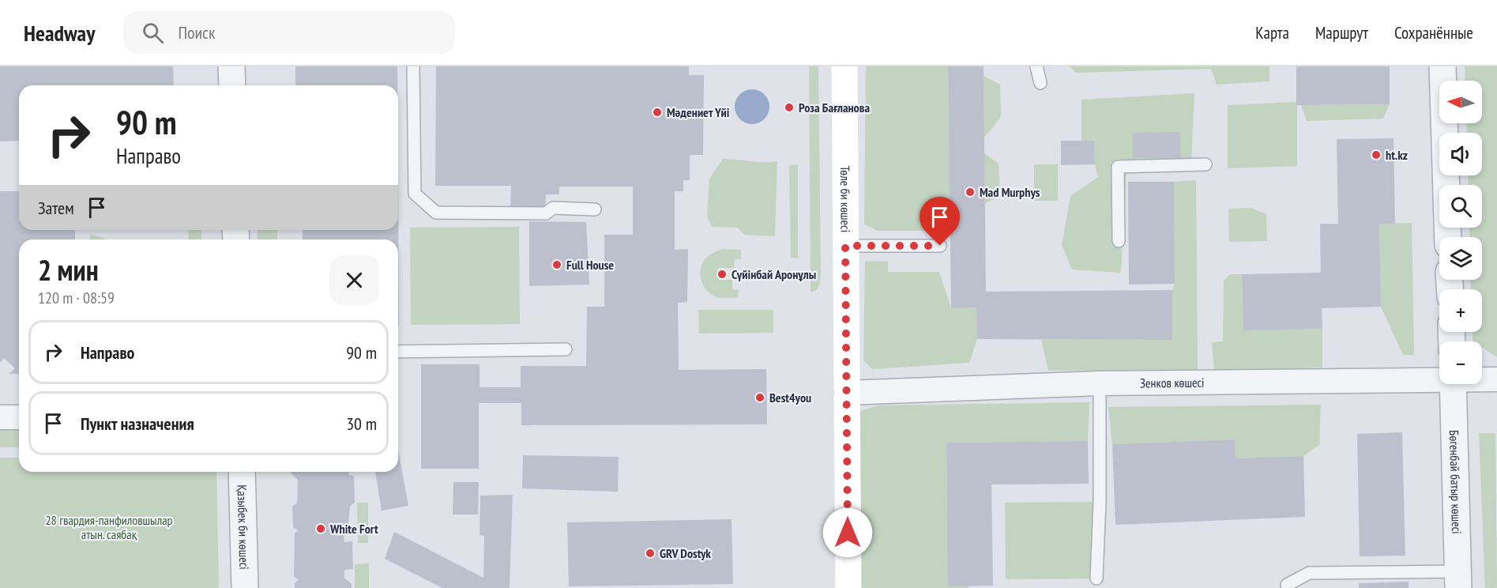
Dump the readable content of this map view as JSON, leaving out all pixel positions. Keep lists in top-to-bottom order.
{
  "streets": {
    "main road": ["Төле би көшесі"],
    "street": ["Зенков көшесі", "Бөгенбай батыр көшесі", "Қазыбек би көшесі"]
  },
  "crossings": [
    ["Төле би көшесі", "Зенков көшесі"]
  ],
  "parks": ["28 гвардия-панфиловшылар атын. саябақ"],
  "places": [
    "Роза Бағланова",
    "Мәдениет Үйі",
    "ht.kz",
    "Mad Murphys",
    "Full House",
    "Сүйінбай Аронұлы",
    "Best4you",
    "White Fort",
    "GRV Dostyk"
  ],
  "north": "left",
  "page": {
    "header": "Headway",
    "search": "Поиск",
    "nav": ["Карта", "Маршрут", "Сохранённые"],
    "map_buttons": ["+", "−"],
    "turn": ["90 m", "Направо"],
    "then": "Затем",
    "heading": ["2 мин", "120 m · 08:59"],
    "list": [
      {
        "name": "Направо",
        "value": "90 m"
      },
      {
        "name": "Пункт назначения",
        "value": "30 m"
      }
    ]
  }
}
